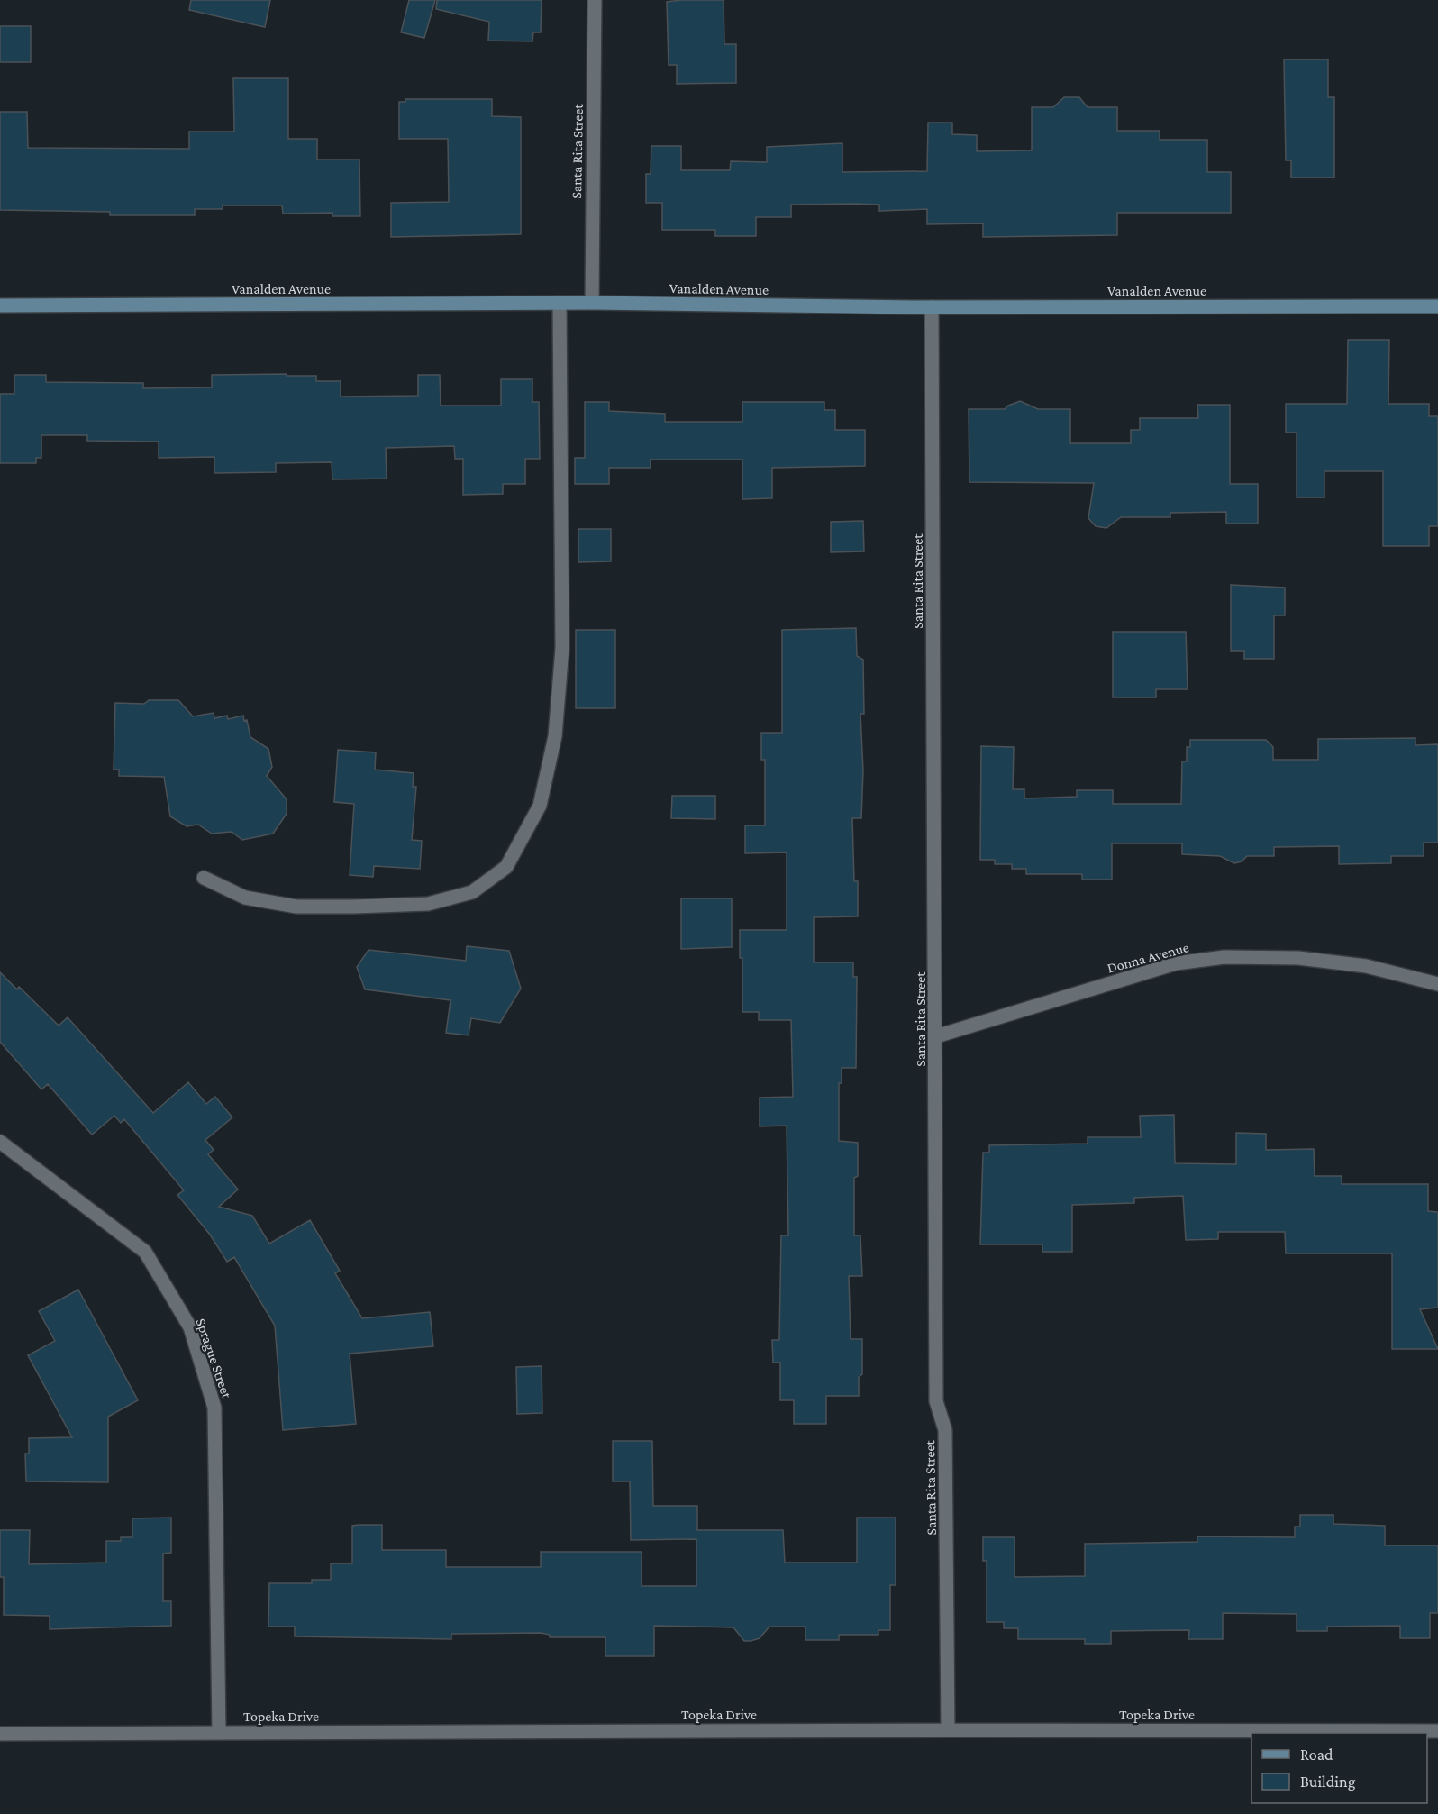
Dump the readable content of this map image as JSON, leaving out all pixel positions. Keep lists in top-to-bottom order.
{
  "streets": {
    "main road": ["Vanalden Avenue"],
    "street": [
      "Santa Rita Street",
      "Donna Avenue",
      "Sprague Street",
      "Topeka Drive"
    ]
  },
  "crossings": [
    ["Santa Rita Street", "Vanalden Avenue"],
    ["Santa Rita Street", "Donna Avenue"],
    ["Santa Rita Street", "Topeka Drive"],
    ["Sprague Street", "Topeka Drive"]
  ],
  "legend": ["Road", "Building"]
}
